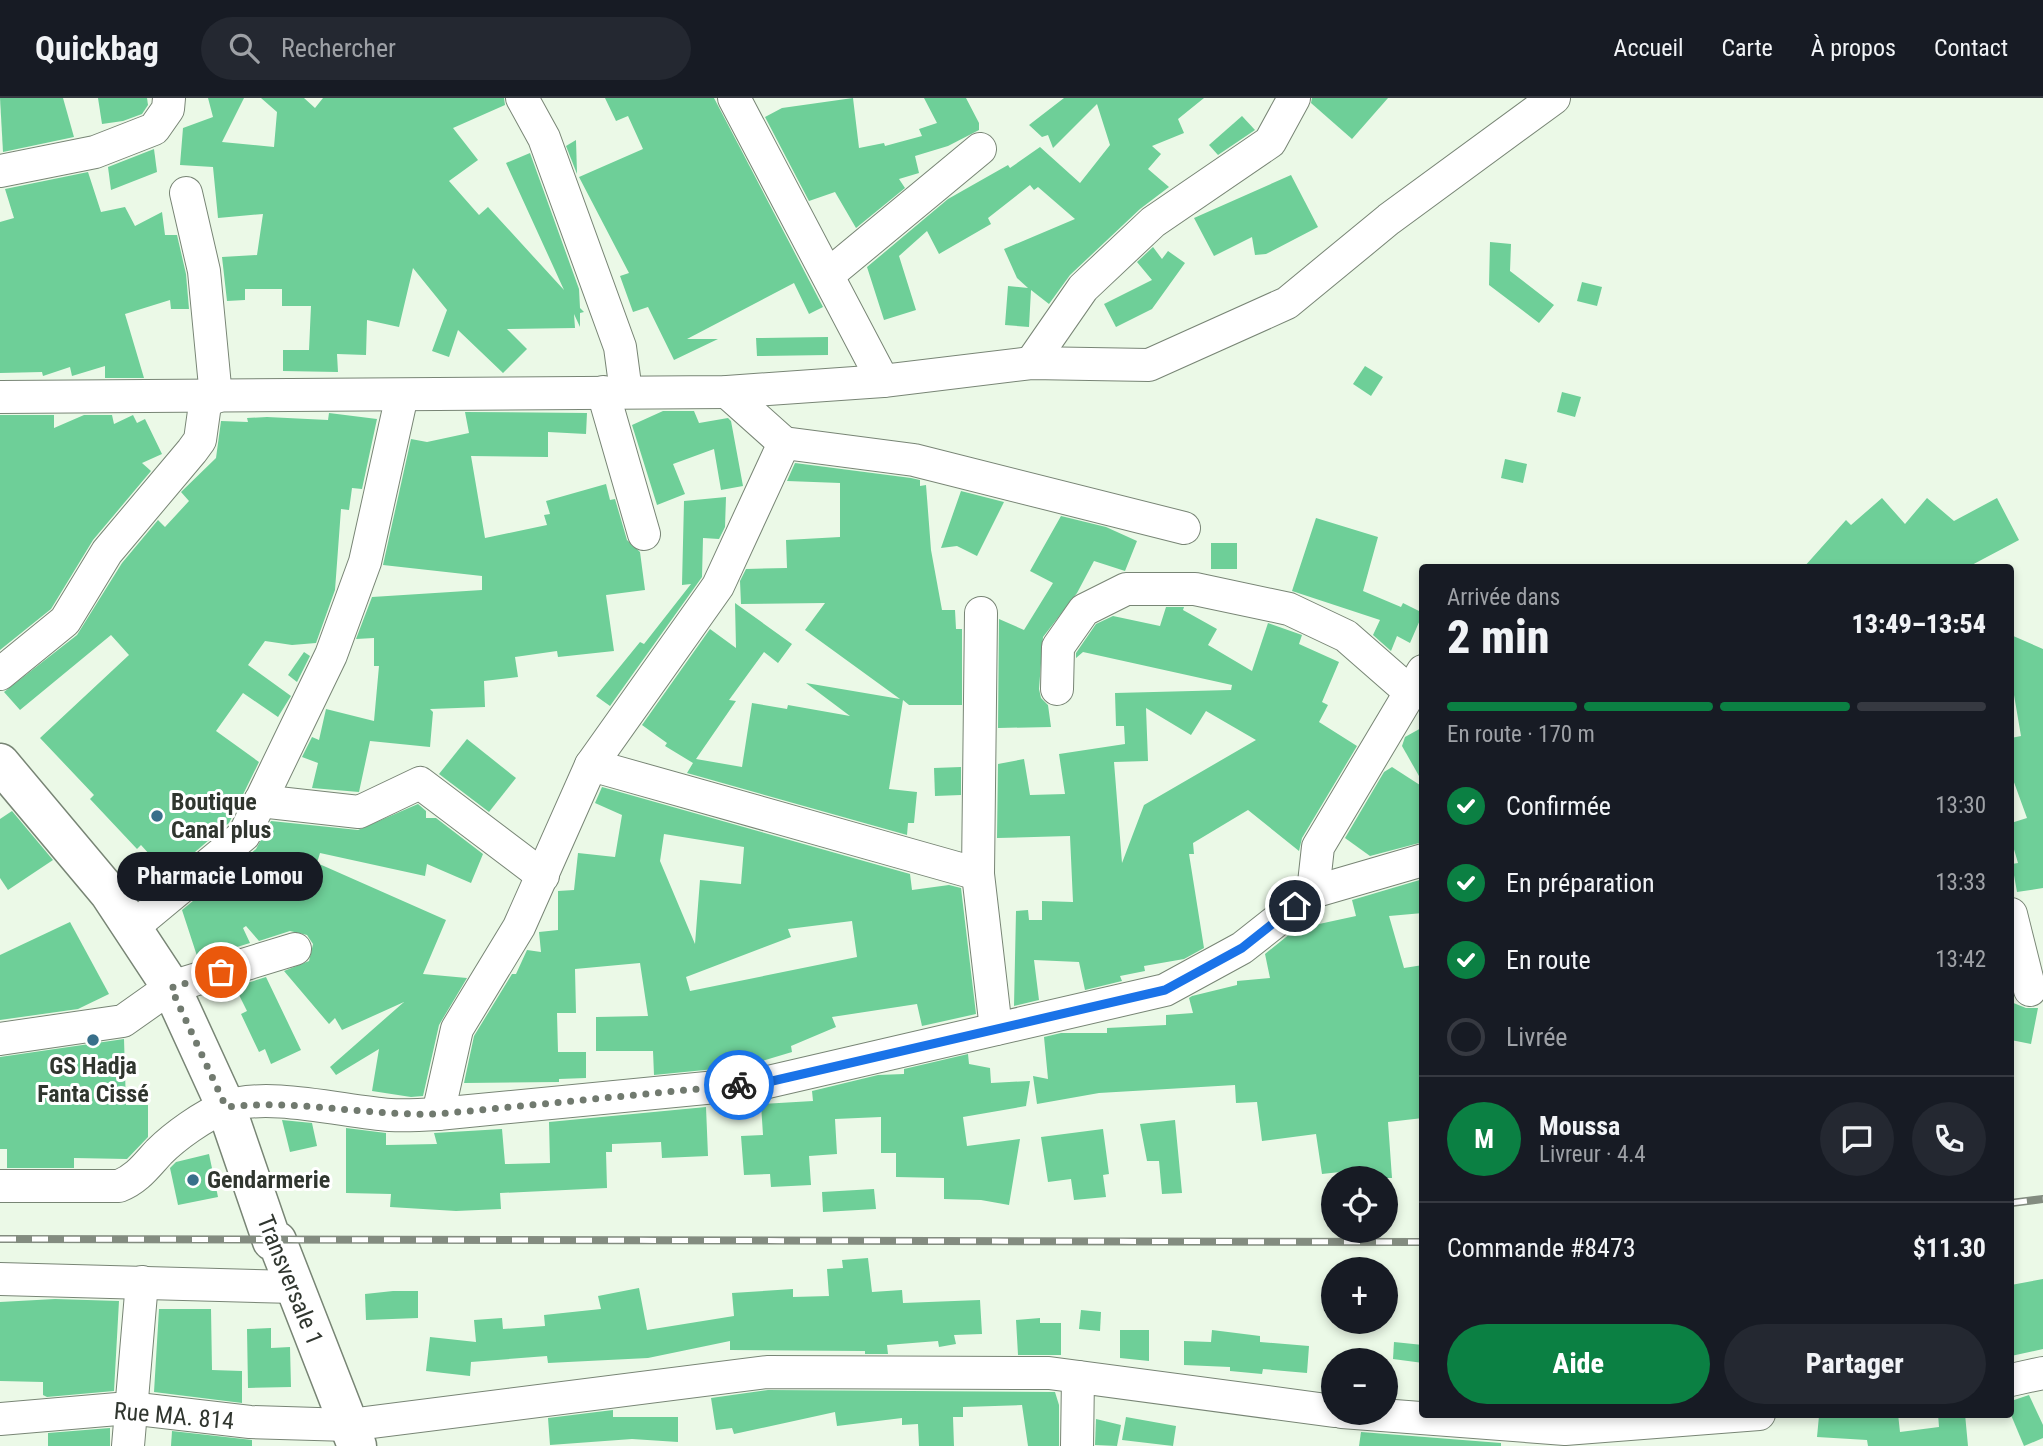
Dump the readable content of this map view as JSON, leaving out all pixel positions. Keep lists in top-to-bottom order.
{
  "streets": {
    "main road": ["Transversale 1"],
    "street": ["Rue MA. 814"]
  },
  "crossings": [
    ["Transversale 1", "Rue MA. 814"]
  ],
  "places": [
    "Boutique Canal plus",
    "Pharmacie Lomou",
    "GS Hadja Fanta Cissé",
    "Gendarmerie"
  ],
  "page": {
    "header": "Quickbag",
    "search": "Rechercher",
    "nav": [
      "Accueil",
      "Carte",
      "À propos",
      "Contact"
    ],
    "heading": ["2 min", "Arrivée dans", "13:49–13:54"],
    "panel": [
      "Moussa",
      "Livreur · 4.4",
      "Commande #8473",
      "$11.30"
    ],
    "bar": "En route · 170 m",
    "list": [
      ["Confirmée", "13:30"],
      ["En préparation", "13:33"],
      ["En route", "13:42"],
      "Livrée"
    ],
    "bubble": "Pharmacie Lomou",
    "round": "M",
    "map_buttons": ["+", "−"],
    "buttons": ["Aide", "Partager"]
  }
}
